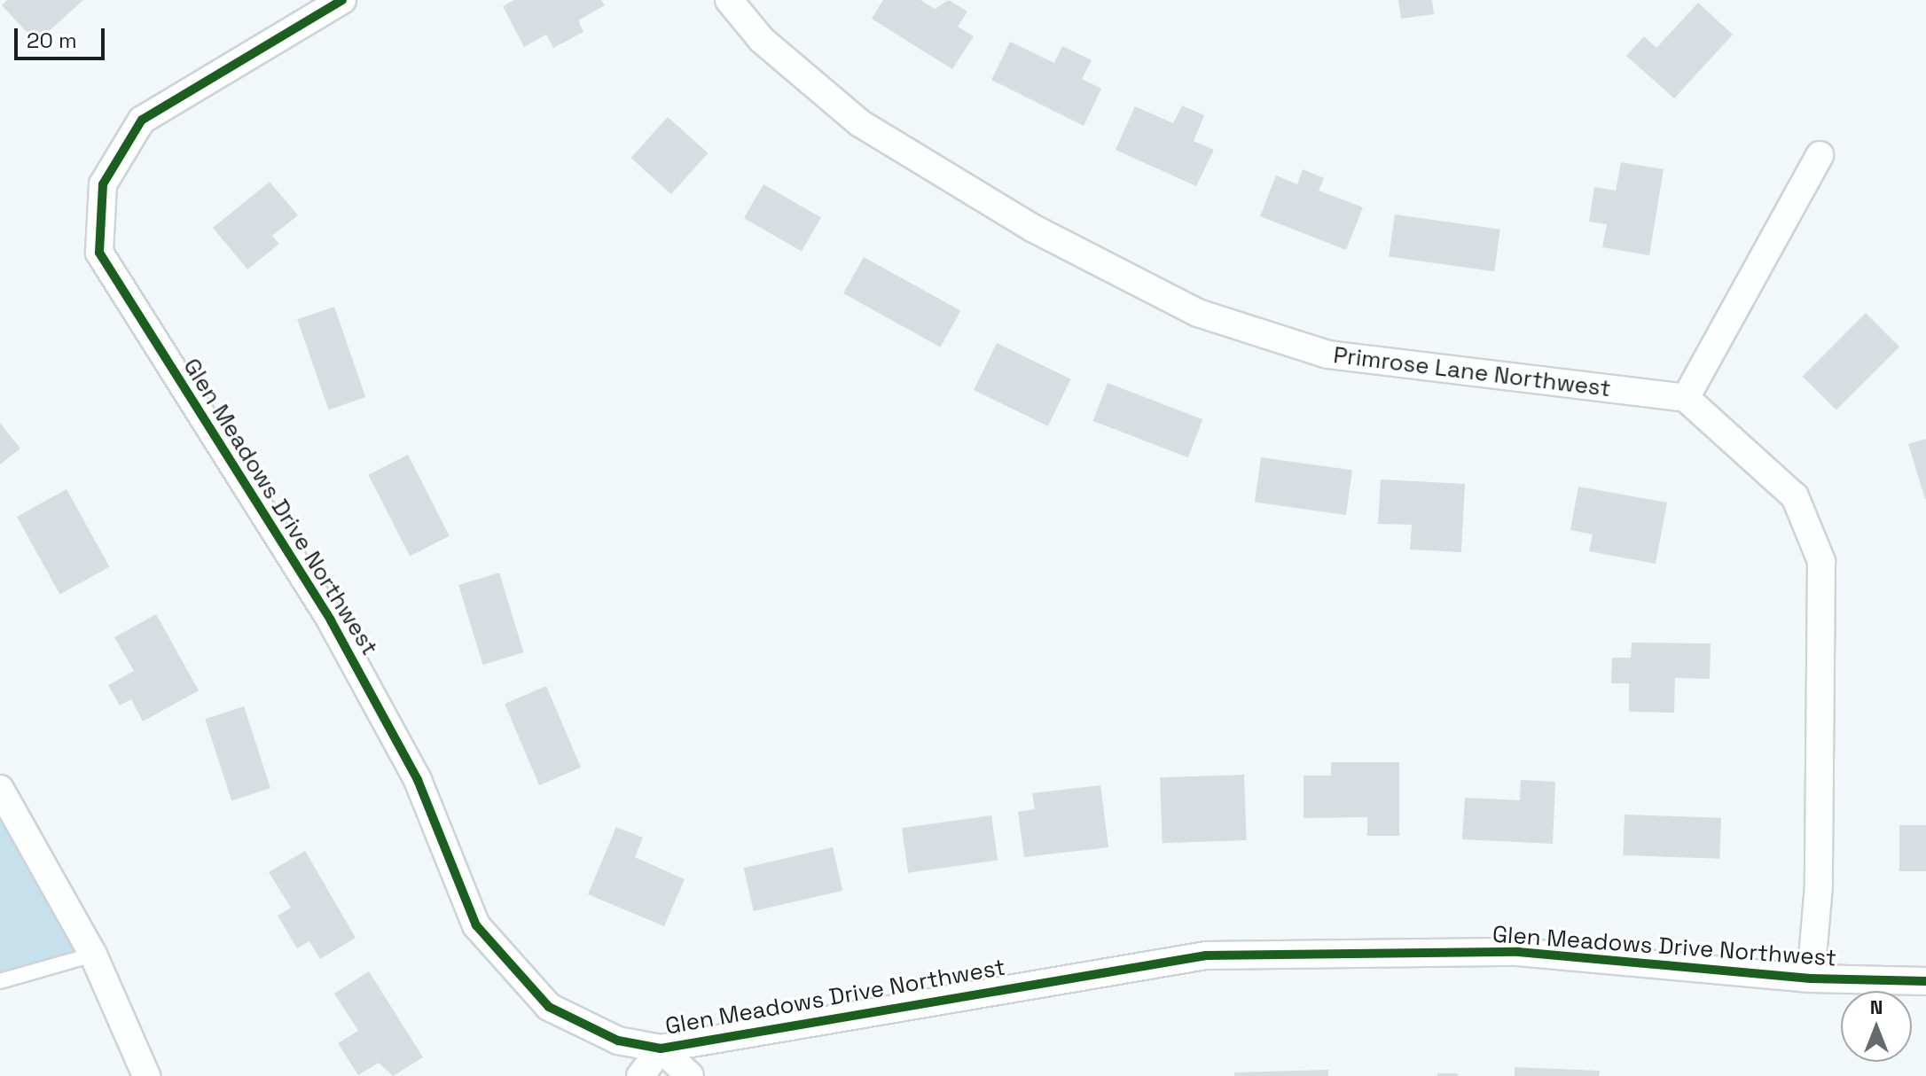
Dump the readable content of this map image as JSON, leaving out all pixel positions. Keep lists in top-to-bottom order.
{
  "streets": {
    "street": ["Primrose Lane Northwest", "Glen Meadows Drive Northwest"]
  },
  "scale_bar": "20 m",
  "north": "top"
}
